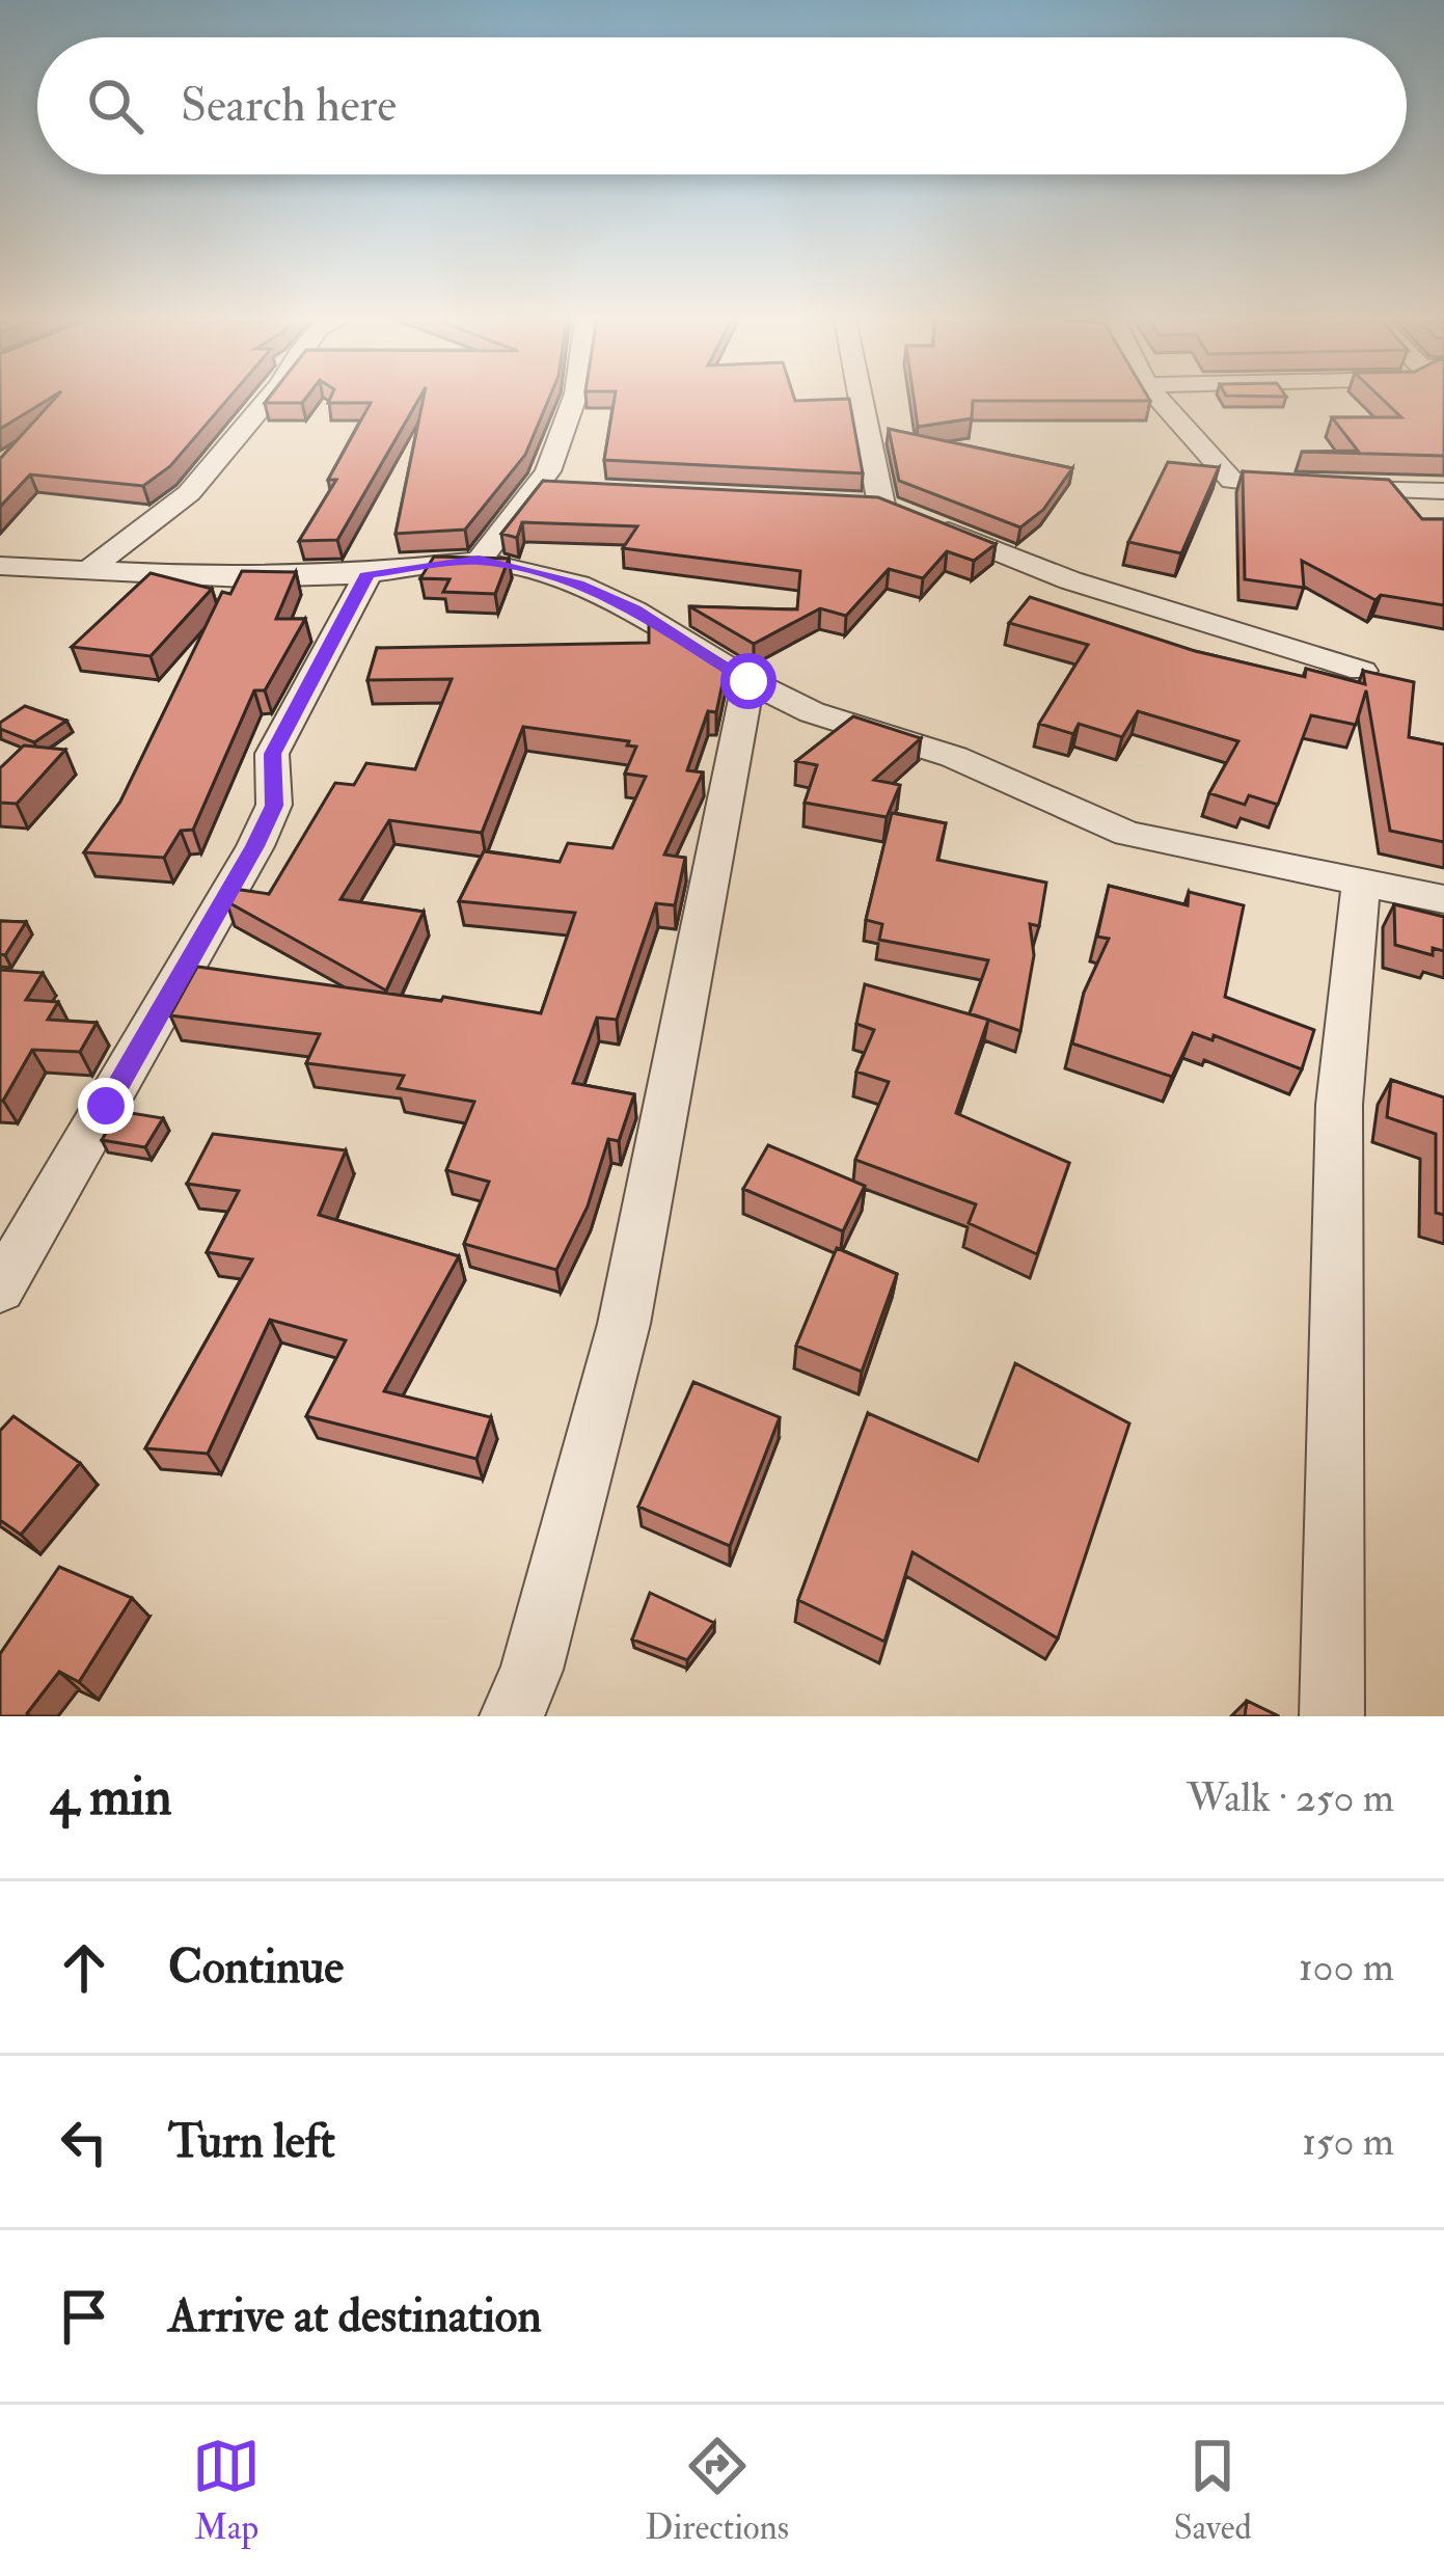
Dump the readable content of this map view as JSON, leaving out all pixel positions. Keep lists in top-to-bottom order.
{
  "page": {
    "search": "Search here",
    "heading": ["4 min", "Walk · 250 m"],
    "list": [
      ["Continue", "100 m"],
      ["Turn left", "150 m"],
      "Arrive at destination"
    ],
    "nav": ["Map", "Directions", "Saved"]
  }
}
